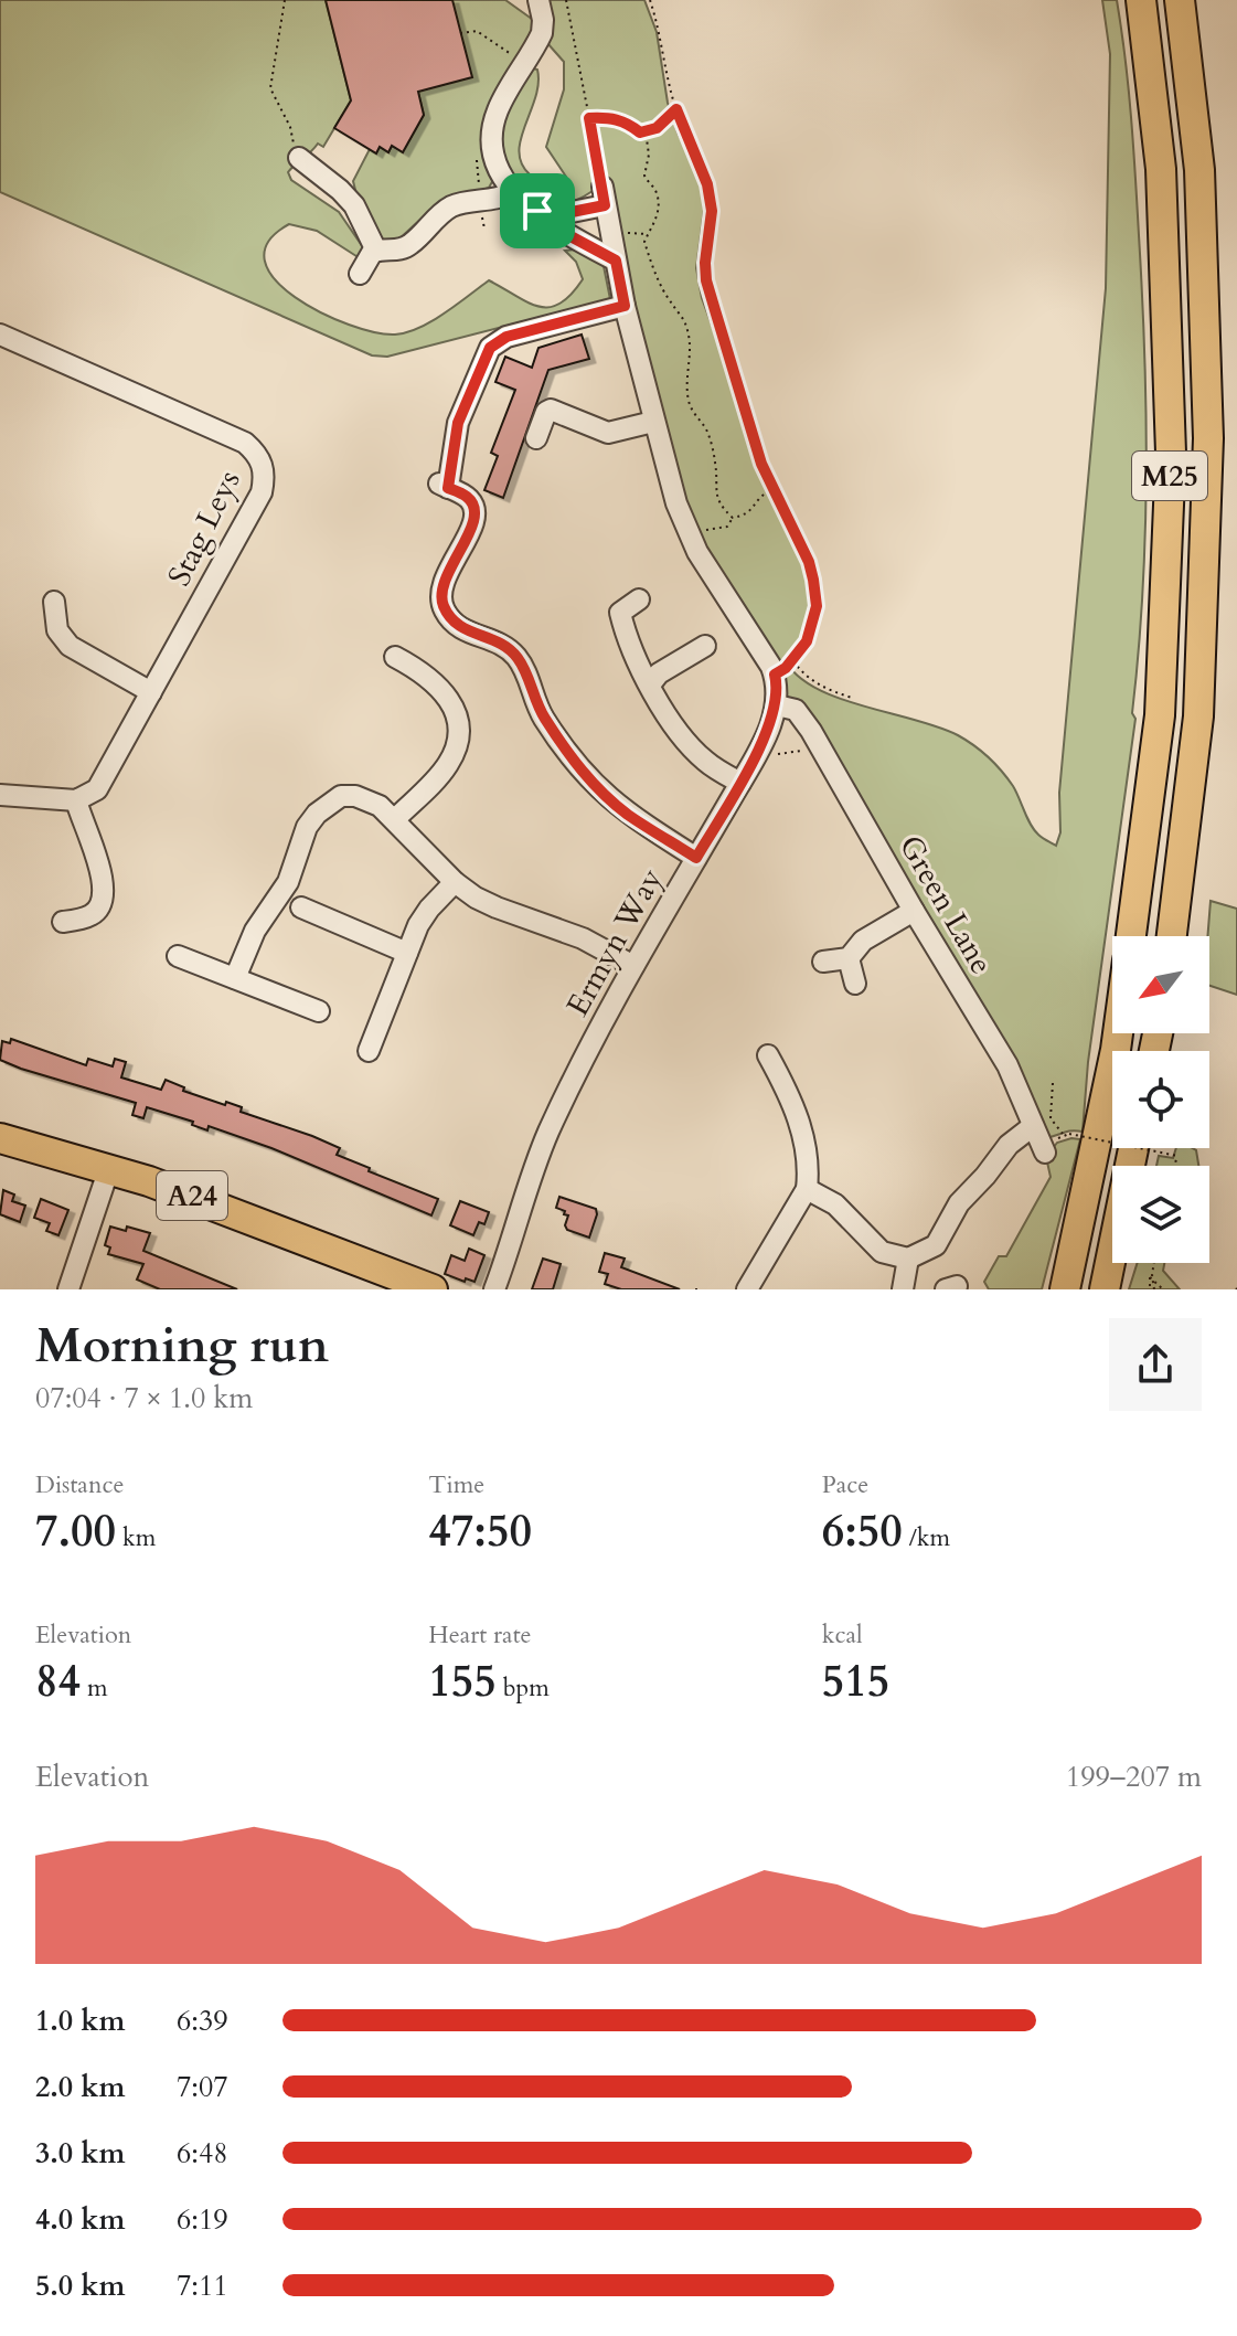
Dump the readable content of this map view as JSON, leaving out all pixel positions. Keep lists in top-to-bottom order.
{
  "streets": {
    "highway": ["M25", "A24"],
    "street": ["Stag Leys", "Green Lane", "Ermyn Way"]
  },
  "crossings": [
    ["Green Lane", "Ermyn Way"]
  ],
  "north": "bottom left",
  "page": {
    "heading": ["Morning run", "07:04 · 7 × 1.0 km"],
    "stats": [
      ["Distance", "7.00 km"],
      ["Time", "47:50"],
      ["Pace", "6:50 /km"],
      ["Elevation", "84 m"],
      ["Heart rate", "155 bpm"],
      ["kcal", "515"]
    ],
    "chart": ["Elevation", "199–207 m"],
    "list": [
      {
        "name": "1.0 km",
        "note": "6:39"
      },
      {
        "name": "2.0 km",
        "note": "7:07"
      },
      {
        "name": "3.0 km",
        "note": "6:48"
      },
      {
        "name": "4.0 km",
        "note": "6:19"
      },
      {
        "name": "5.0 km",
        "note": "7:11"
      }
    ]
  }
}
